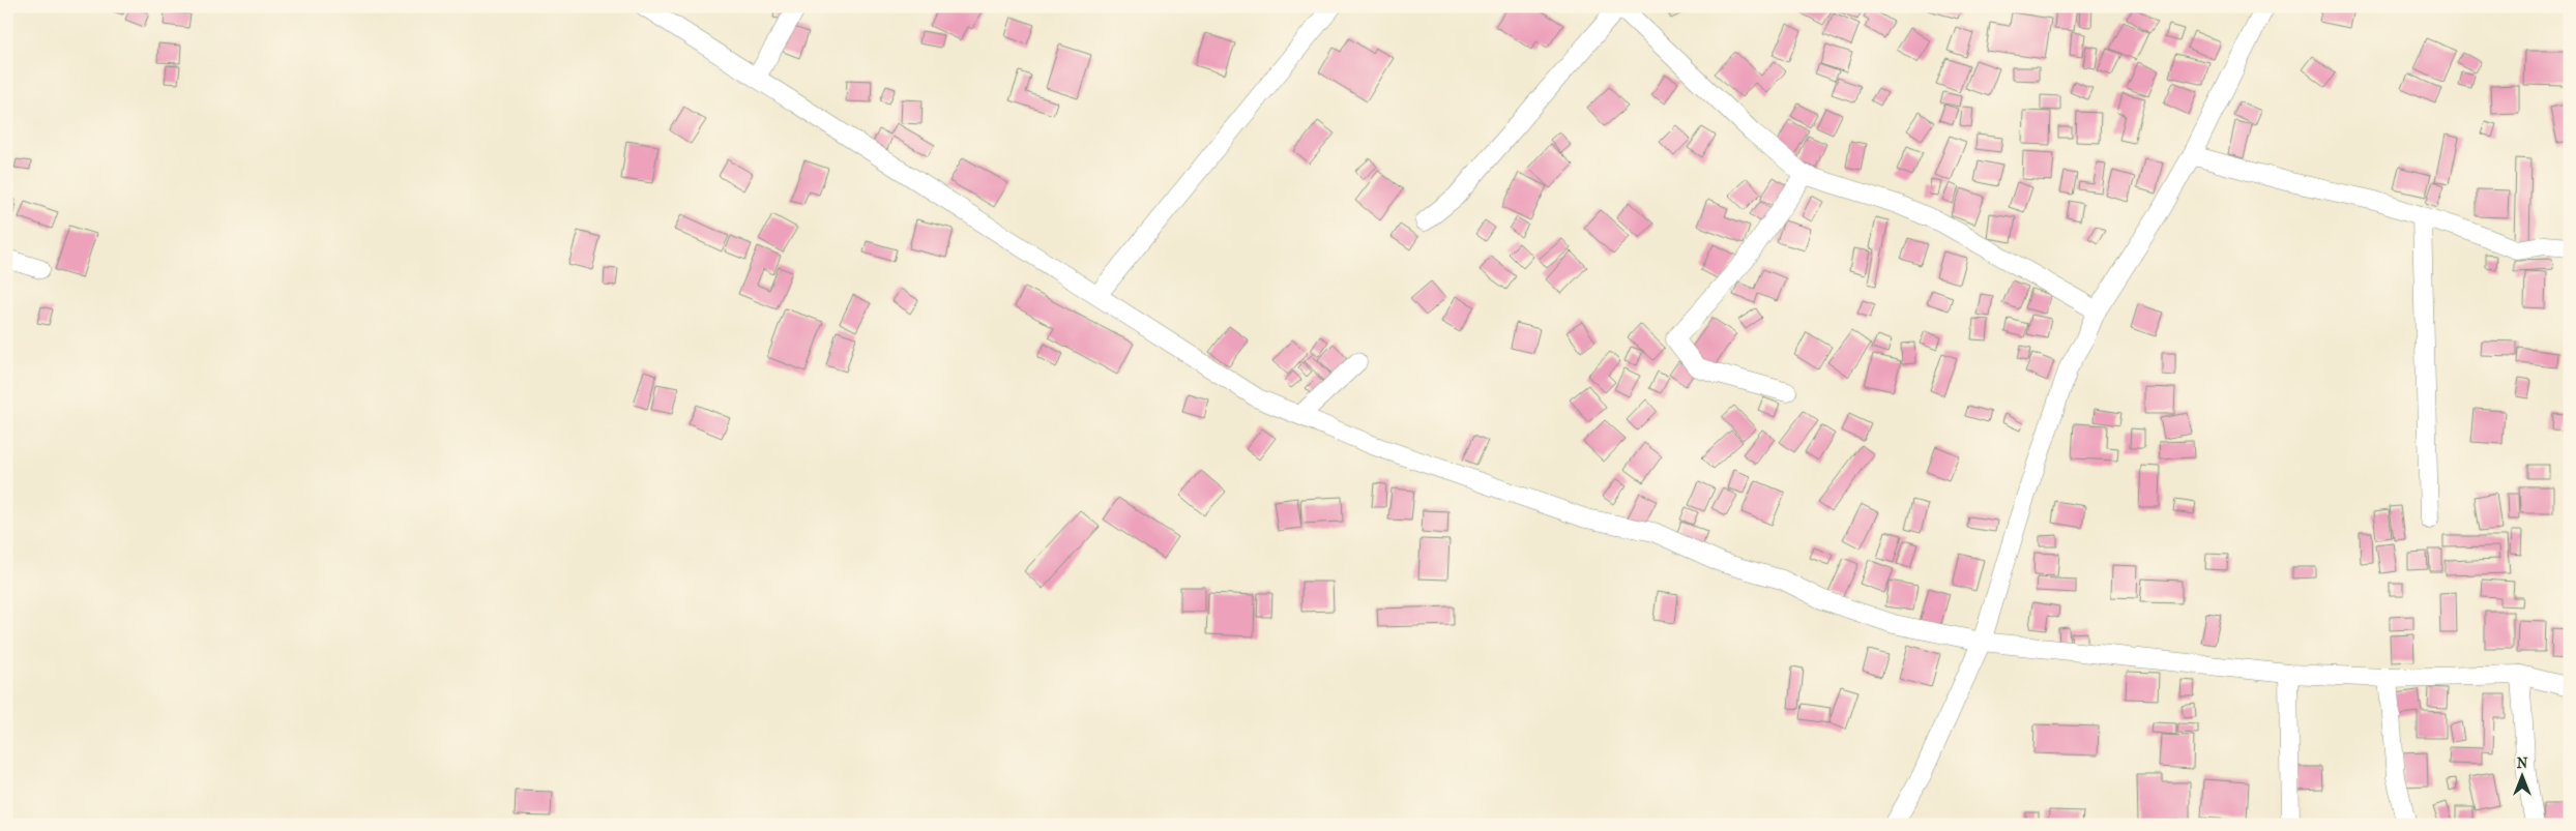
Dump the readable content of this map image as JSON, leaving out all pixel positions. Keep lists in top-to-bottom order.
{
  "north": "top"
}
